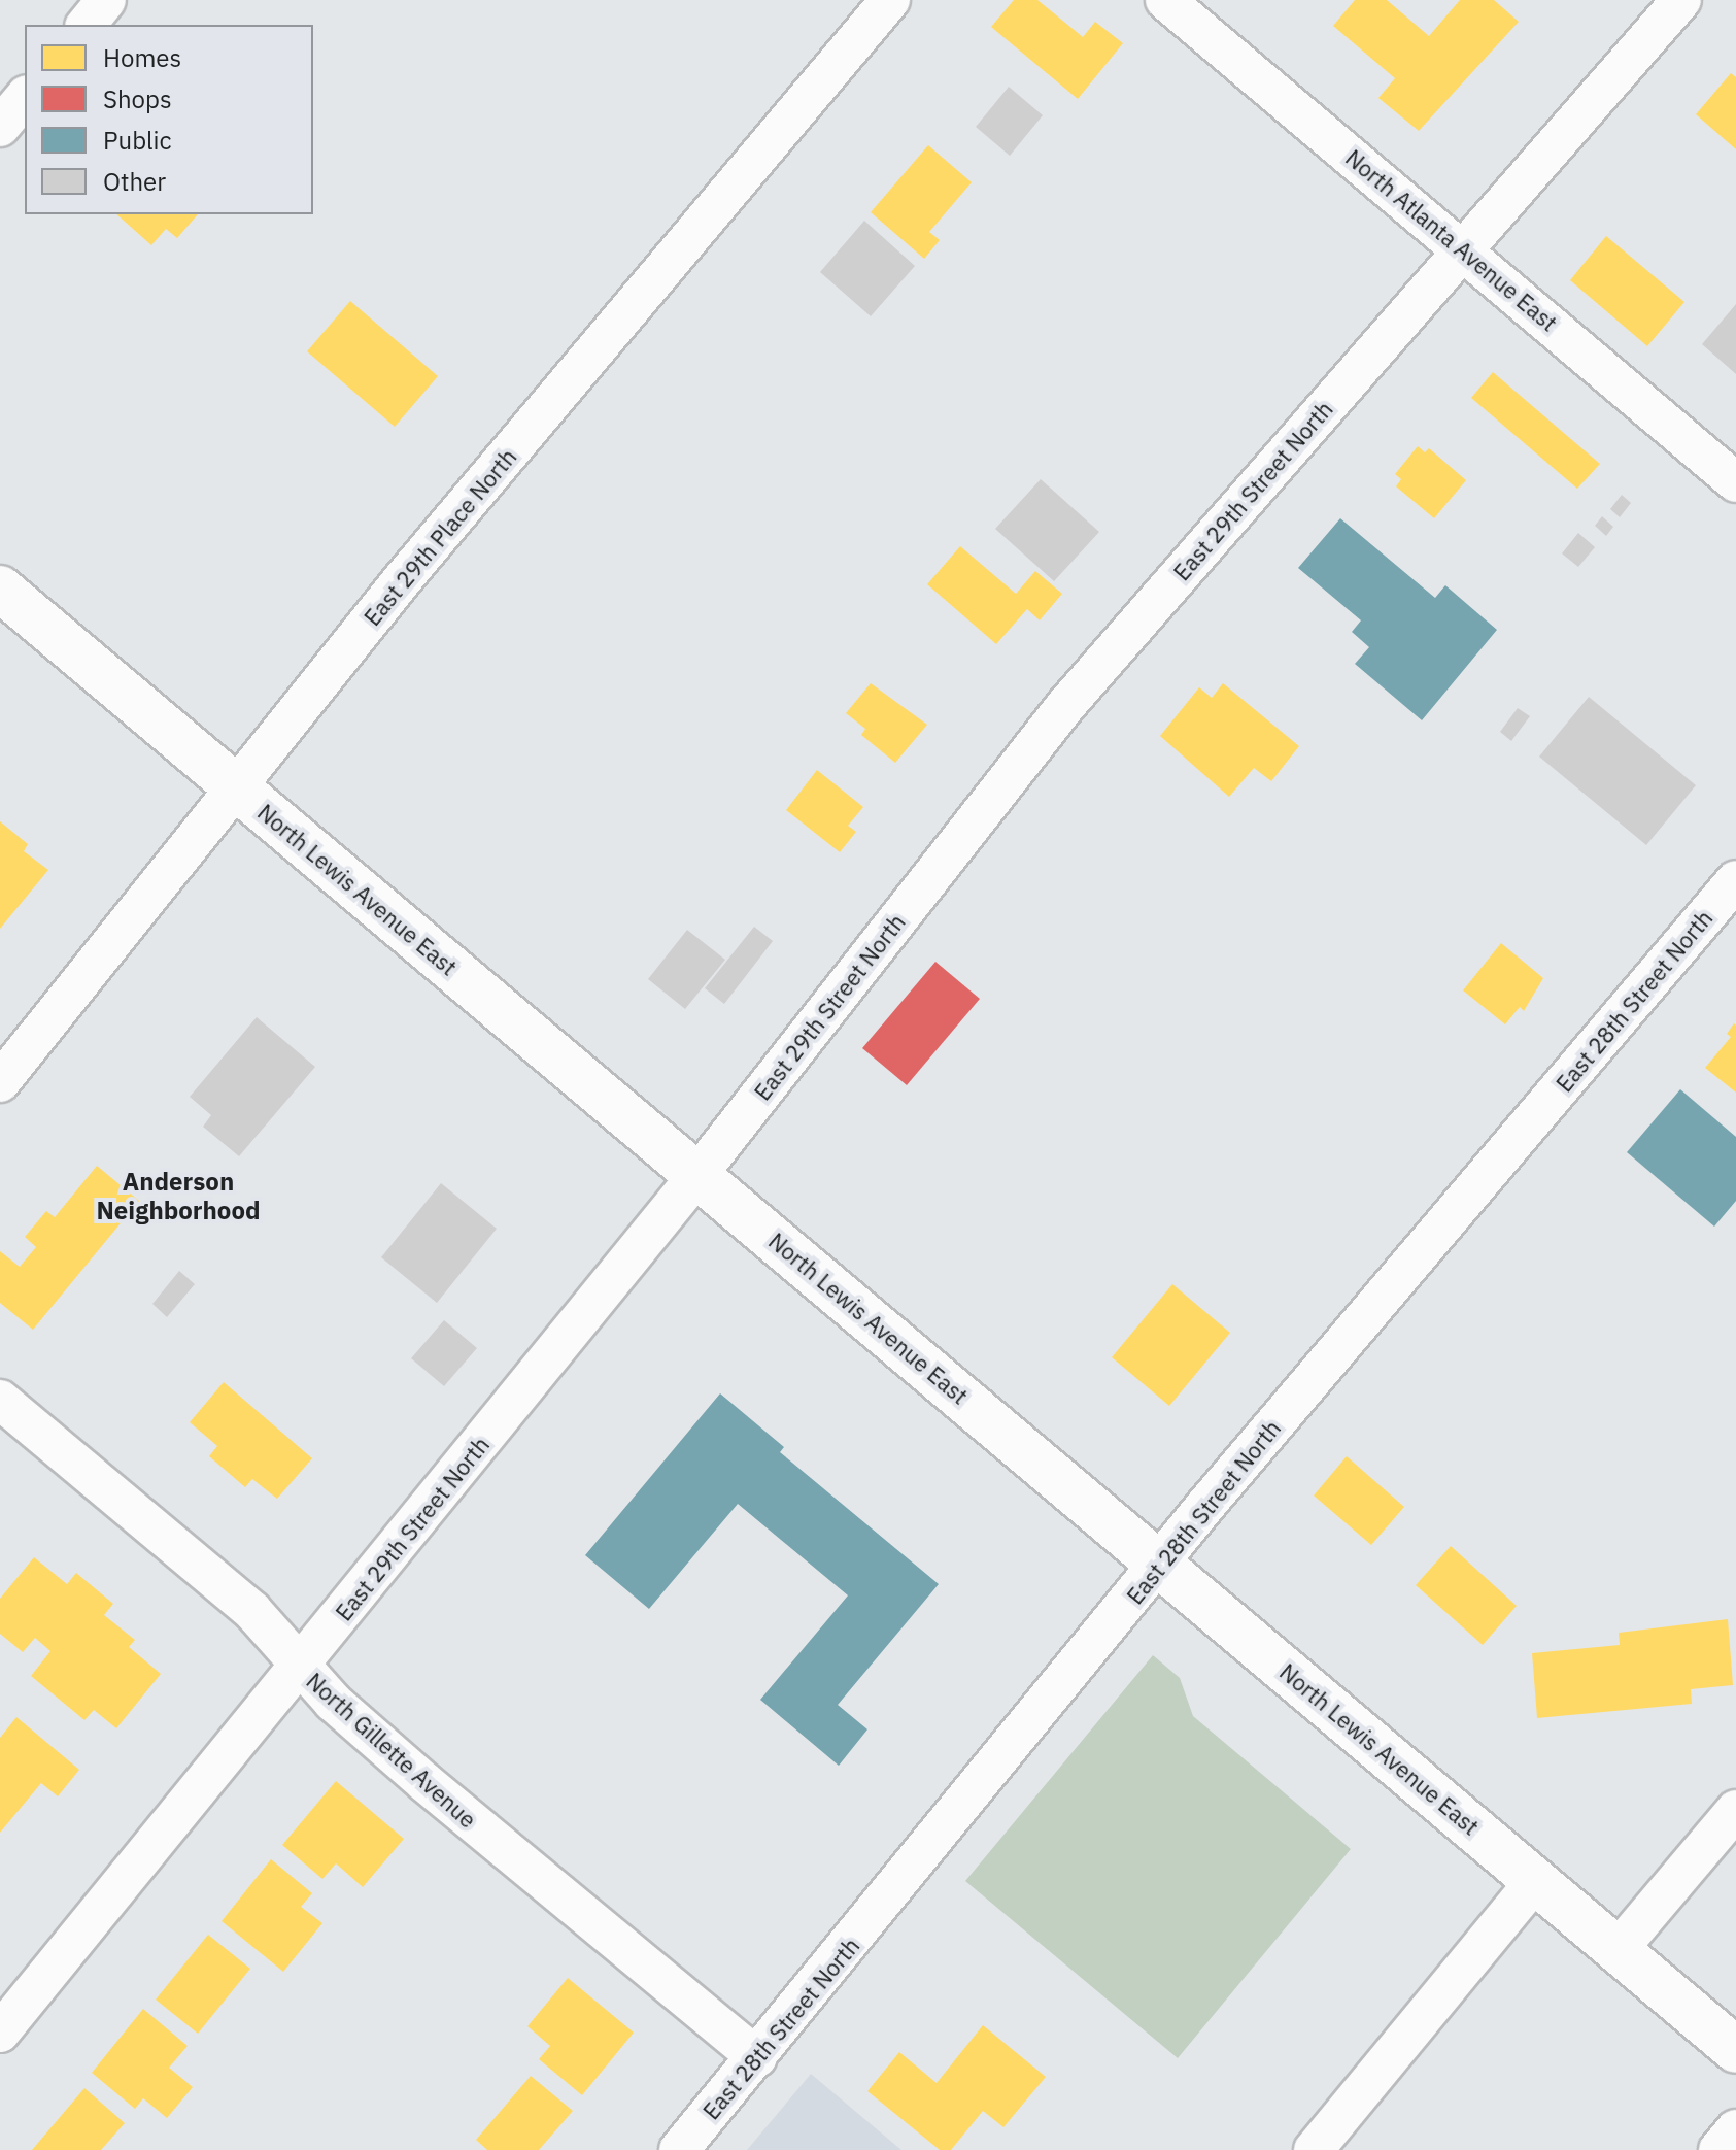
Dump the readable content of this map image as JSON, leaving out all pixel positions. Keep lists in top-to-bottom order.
{
  "streets": {
    "main road": ["North Lewis Avenue East"],
    "street": [
      "North Atlanta Avenue East",
      "East 29th Street North",
      "East 29th Place North",
      "East 28th Street North",
      "North Gillette Avenue"
    ]
  },
  "crossings": [
    ["North Atlanta Avenue East", "East 29th Street North"],
    ["East 29th Street North", "North Lewis Avenue East"],
    ["East 29th Street North", "North Gillette Avenue"],
    ["East 29th Place North", "North Lewis Avenue East"],
    ["North Lewis Avenue East", "East 28th Street North"],
    ["East 28th Street North", "North Gillette Avenue"]
  ],
  "districts": ["Anderson Neighborhood"],
  "legend": [
    "Homes",
    "Shops",
    "Public",
    "Other"
  ]
}
